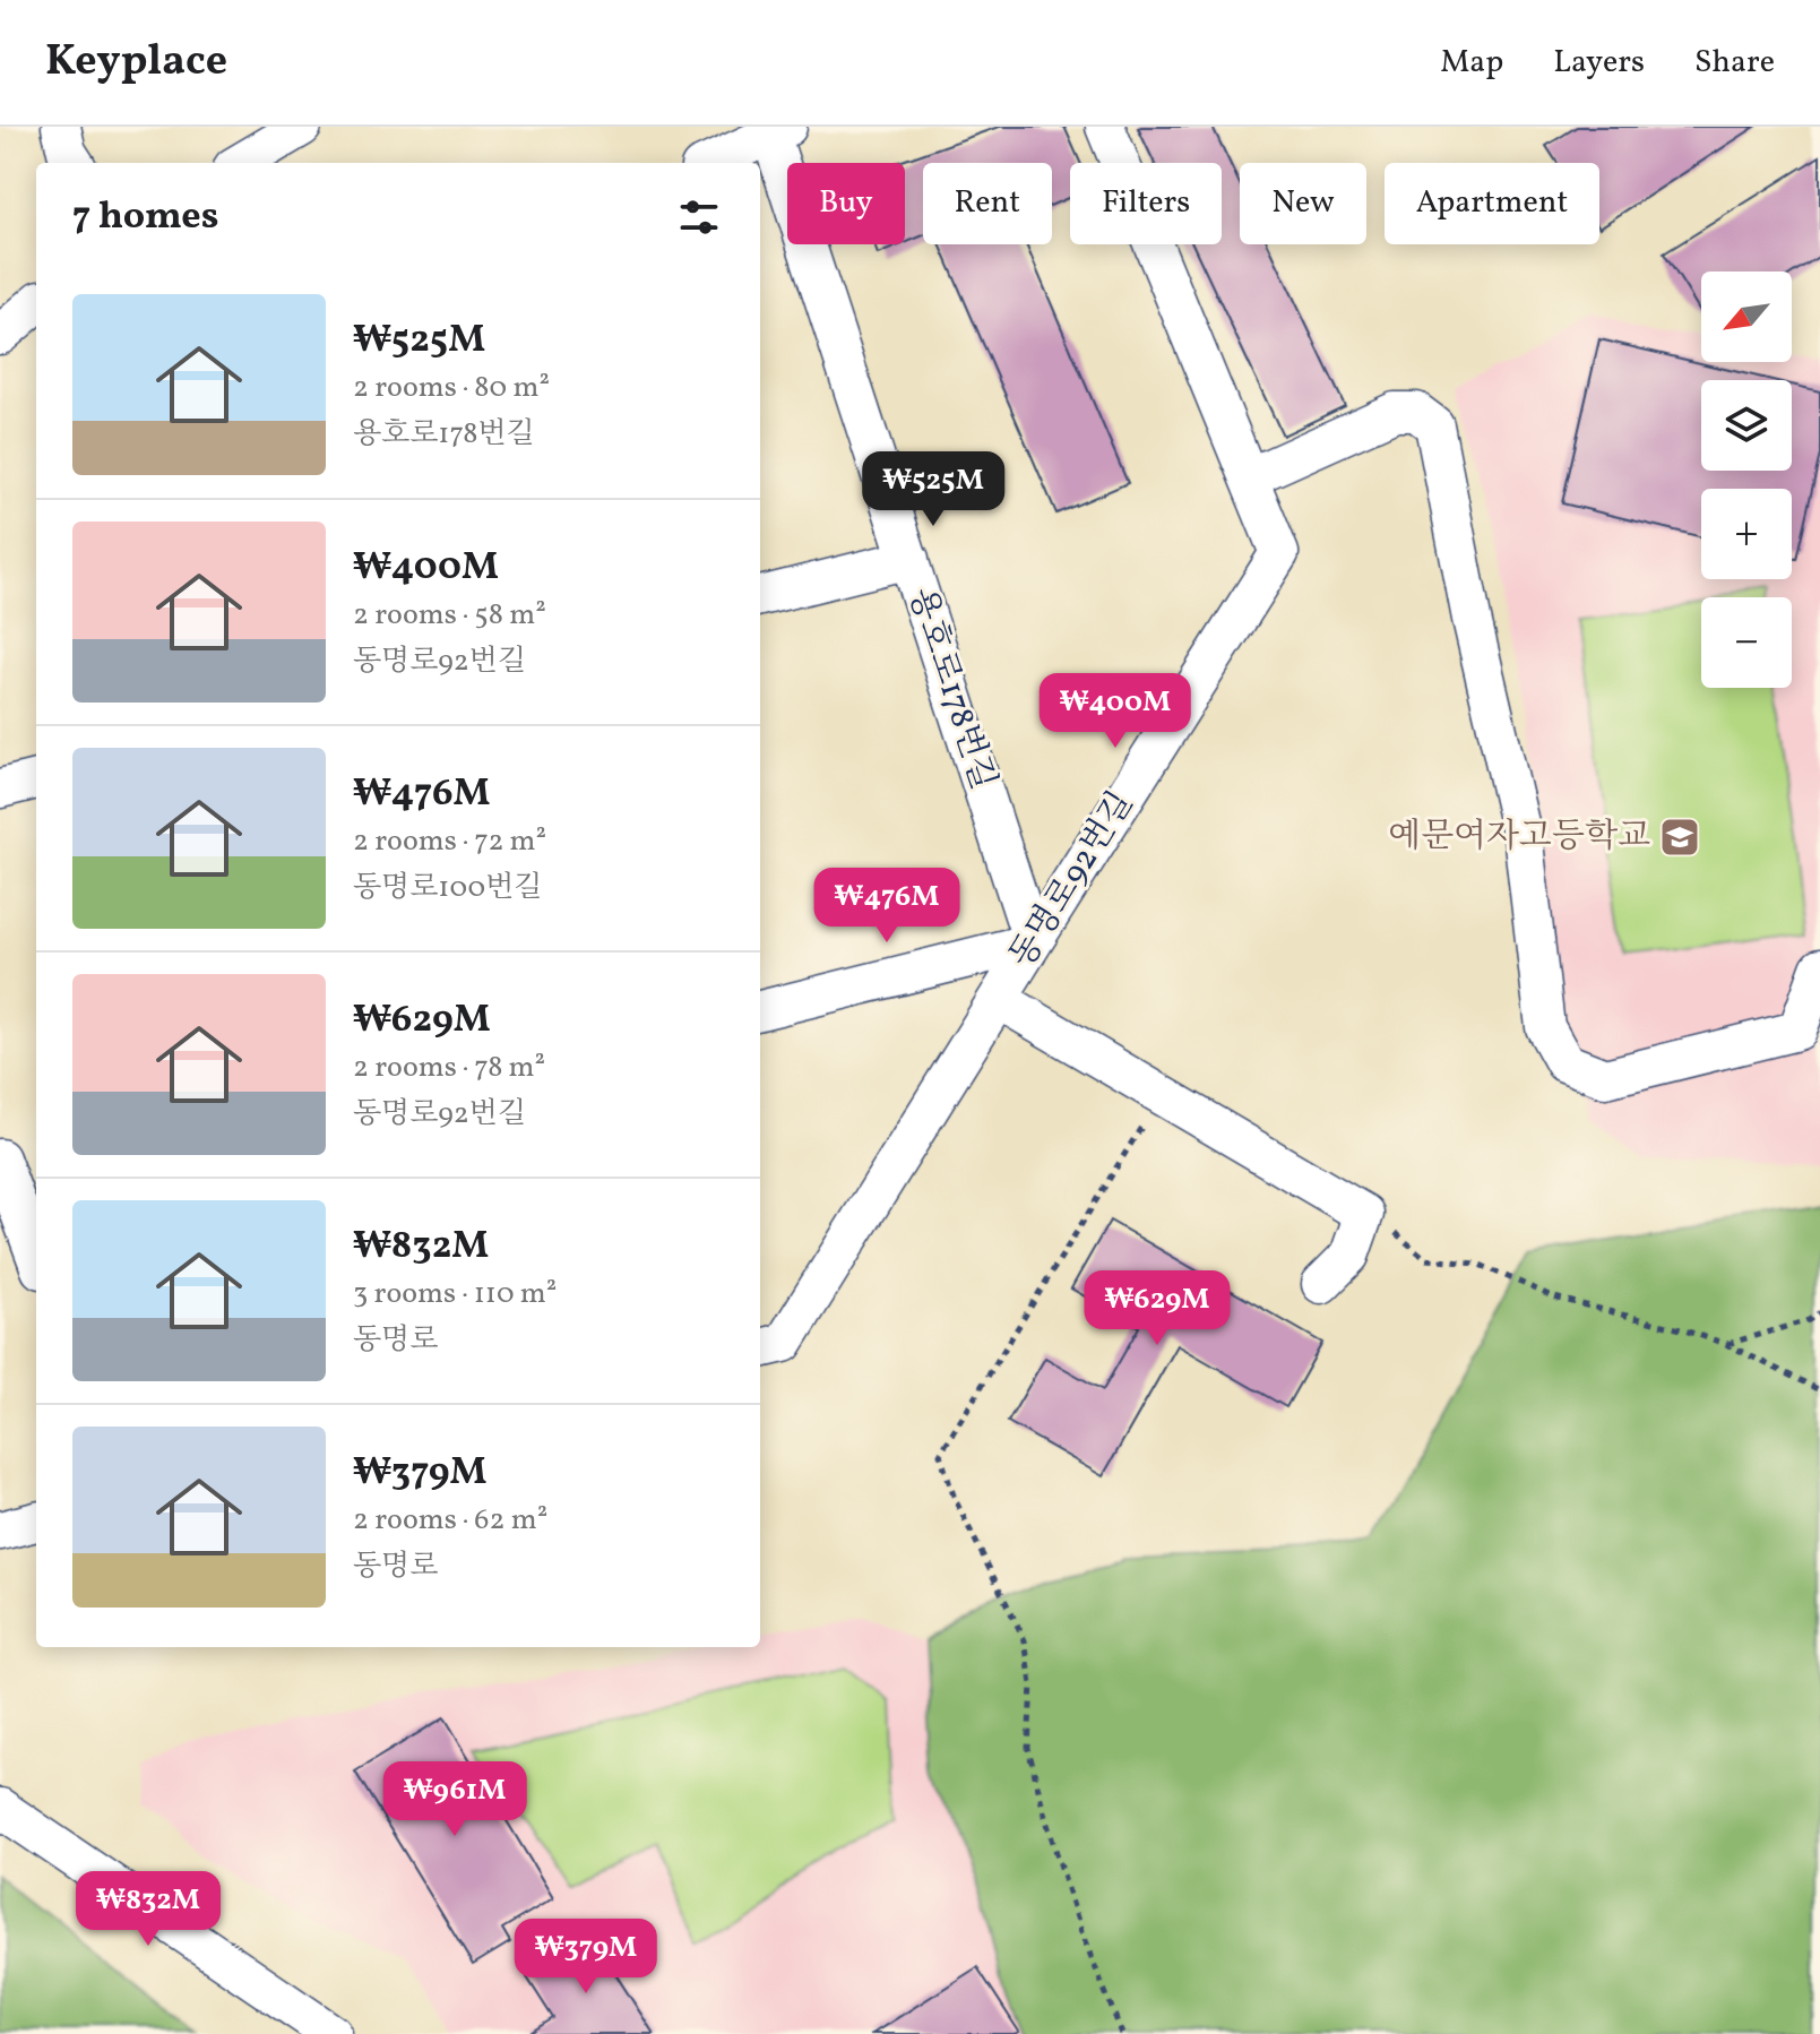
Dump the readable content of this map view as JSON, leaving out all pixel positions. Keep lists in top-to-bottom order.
{
  "streets": {
    "street": ["용호로178번길", "동명로92번길"]
  },
  "crossings": [
    ["용호로178번길", "동명로92번길"]
  ],
  "places": {
    "school or university": ["예문여자고등학교"]
  },
  "north": "bottom left",
  "page": {
    "header": "Keyplace",
    "nav": ["Map", "Layers", "Share"],
    "chip": [
      "Buy",
      "Rent",
      "Filters",
      "New",
      "Apartment"
    ],
    "heading": "7 homes",
    "map_buttons": ["+", "−"],
    "list": [
      {
        "name": "₩525M",
        "note": "2 rooms · 80 m² · 용호로178번길"
      },
      {
        "name": "₩400M",
        "note": "2 rooms · 58 m² · 동명로92번길"
      },
      {
        "name": "₩476M",
        "note": "2 rooms · 72 m² · 동명로100번길"
      },
      {
        "name": "₩629M",
        "note": "2 rooms · 78 m² · 동명로92번길"
      },
      {
        "name": "₩832M",
        "note": "3 rooms · 110 m² · 동명로"
      },
      {
        "name": "₩379M",
        "note": "2 rooms · 62 m² · 동명로"
      }
    ],
    "price": [
      "₩525M",
      "₩400M",
      "₩476M",
      "₩629M",
      "₩961M",
      "₩832M",
      "₩379M"
    ]
  }
}
